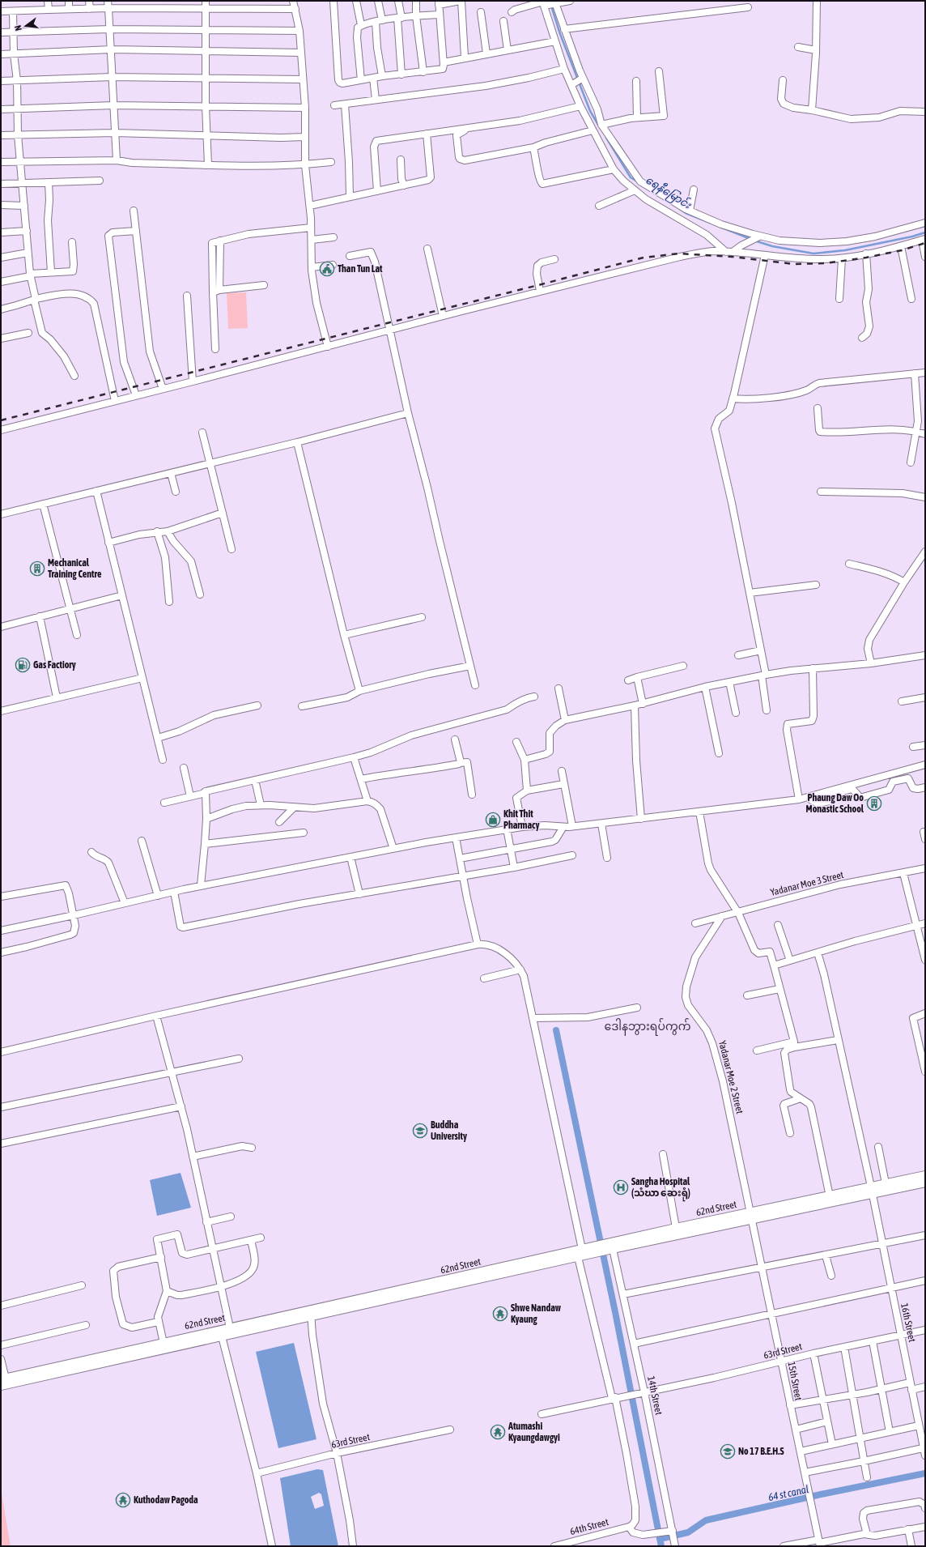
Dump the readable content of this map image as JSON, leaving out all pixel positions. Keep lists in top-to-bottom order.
{
  "streets": {
    "main road": ["62nd Street"],
    "street": [
      "Yadanar Moe 3 Street",
      "Yadanar Moe 2 Street",
      "16th Street",
      "63rd Street",
      "15th Street",
      "14th Street",
      "64th Street"
    ]
  },
  "crossings": [
    ["Yadanar Moe 3 Street", "Yadanar Moe 2 Street"],
    ["Yadanar Moe 2 Street", "62nd Street"],
    ["Yadanar Moe 2 Street", "15th Street"],
    ["62nd Street", "16th Street"],
    ["62nd Street", "15th Street"],
    ["62nd Street", "14th Street"],
    ["16th Street", "63rd Street"],
    ["63rd Street", "15th Street"],
    ["63rd Street", "14th Street"]
  ],
  "districts": ["ဒေါနဘွားရပ်ကွက်"],
  "water": ["ရေနီမြောင်း", "64 st canal"],
  "places": {
    "public building": ["Than Tun Lat"],
    "building": ["Mechanical Training Centre", "Phaung Daw Oo Monastic School"],
    "fuel station": ["Gas Factiory"],
    "shop": ["Khit Thit Pharmacy"],
    "school or university": ["Buddha University", "No 17 B.E.H.S"],
    "hospital": ["Sangha Hospital (သံဃာ ဆေးရုံ)"],
    "temple": ["Shwe Nandaw Kyaung", "Atumashi Kyaungdawgyi", "Kuthodaw Pagoda"]
  },
  "north": "left"
}
